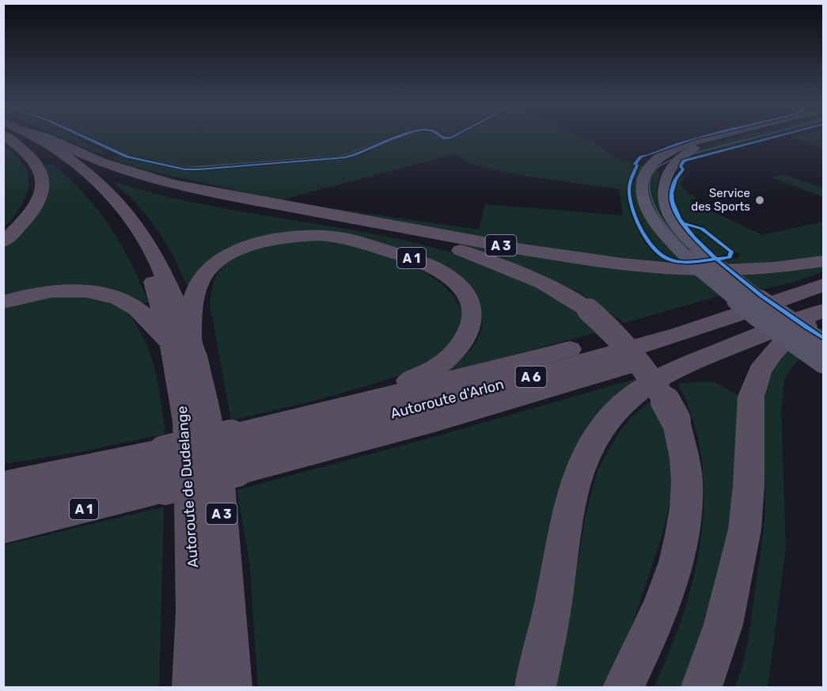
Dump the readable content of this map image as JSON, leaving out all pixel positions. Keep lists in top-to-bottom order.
{
  "streets": {
    "highway": [
      "A 3",
      "A 1",
      "A 6",
      "Autoroute d'Arlon",
      "Autoroute de Dudelange"
    ]
  },
  "crossings": [
    ["A 3", "A 1"],
    ["A 3", "Autoroute de Dudelange"],
    ["A 1", "Autoroute d'Arlon"],
    ["A 1", "Autoroute de Dudelange"]
  ],
  "places": ["Service des Sports"]
}
